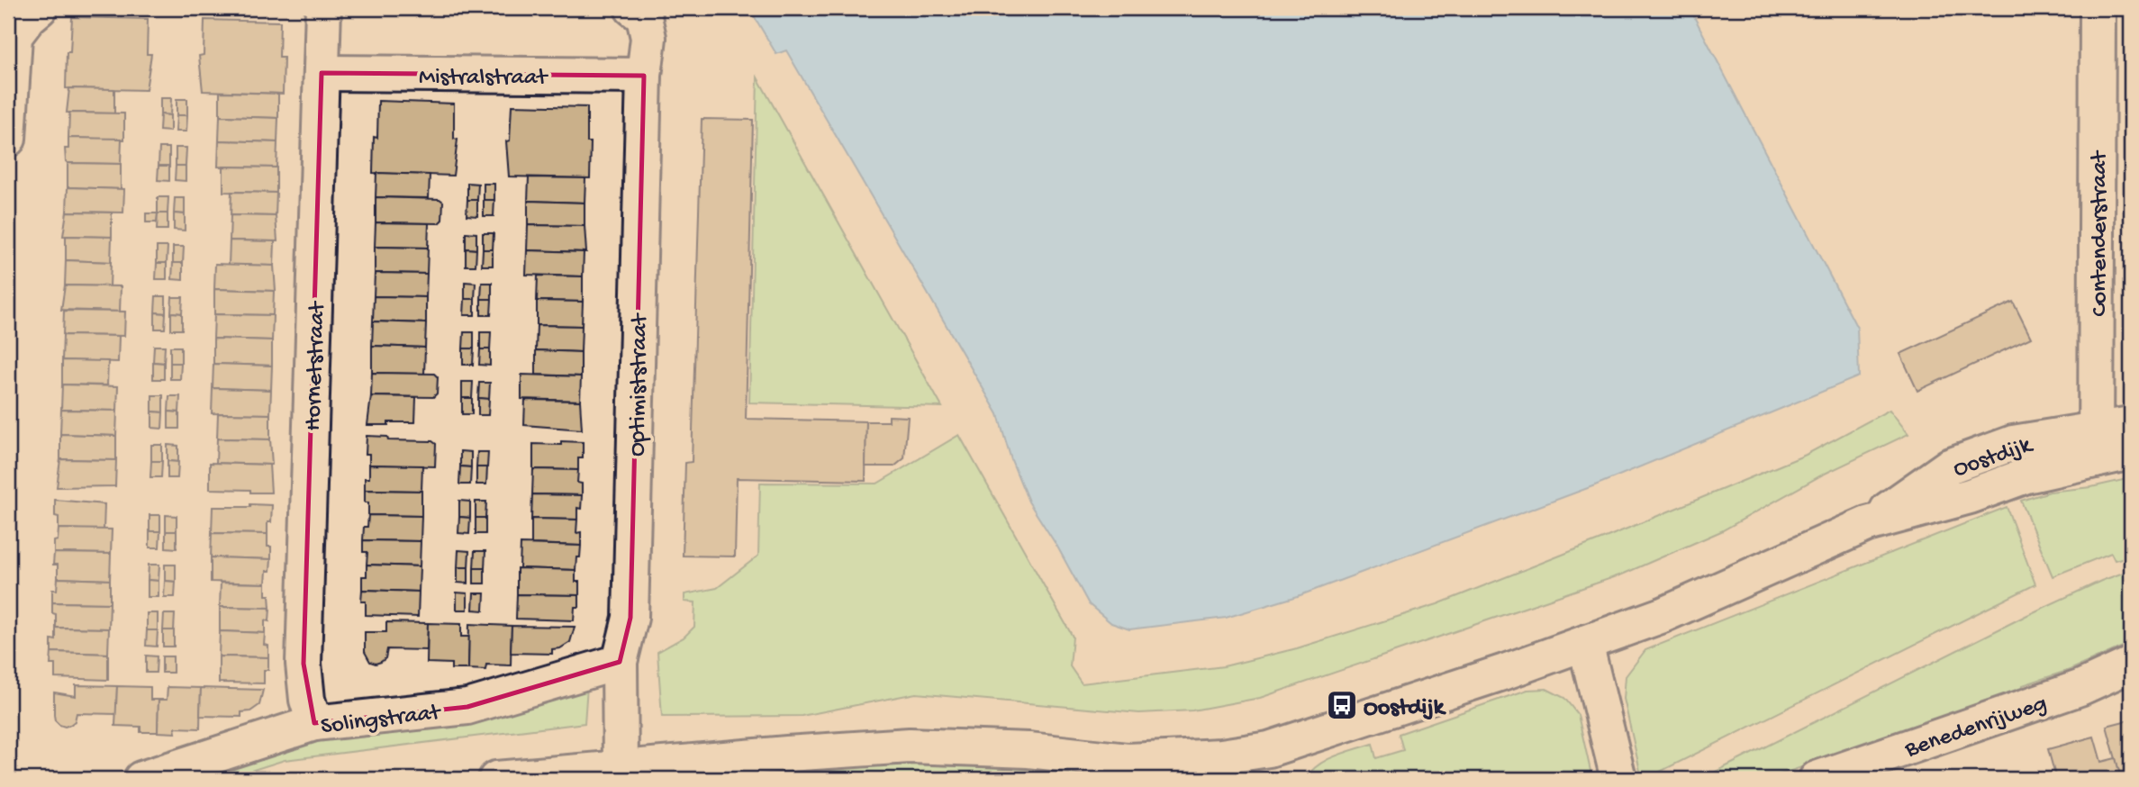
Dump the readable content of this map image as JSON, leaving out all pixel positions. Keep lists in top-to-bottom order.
{
  "streets": {
    "street": [
      "Mistralstraat",
      "Contenderstraat",
      "Hornetstraat",
      "Optimiststraat",
      "Oostdijk",
      "Solingstraat",
      "Benedenrijweg"
    ]
  },
  "crossings": [
    ["Mistralstraat", "Hornetstraat"],
    ["Mistralstraat", "Optimiststraat"],
    ["Contenderstraat", "Oostdijk"],
    ["Hornetstraat", "Solingstraat"],
    ["Optimiststraat", "Oostdijk"],
    ["Optimiststraat", "Solingstraat"]
  ],
  "places": {
    "bus stop": ["Oostdijk"]
  }
}
